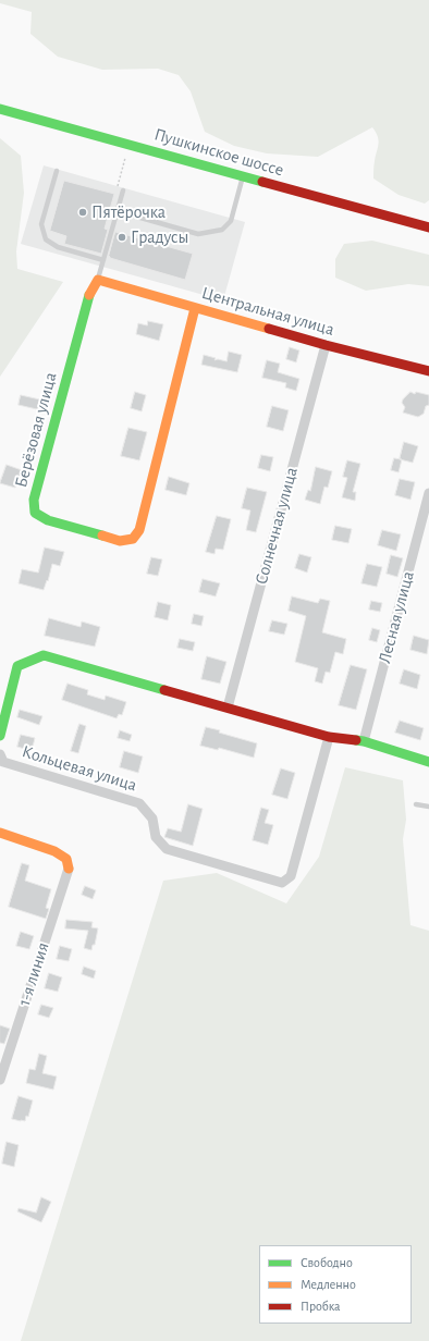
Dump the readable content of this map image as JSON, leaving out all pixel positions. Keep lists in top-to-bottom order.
{
  "streets": {
    "street": [
      "Пушкинское шоссе",
      "Центральная улица",
      "Берёзовая улица",
      "Солнечная улица",
      "Лесная улица",
      "Кольцевая улица",
      "1-я линия"
    ]
  },
  "crossings": [
    ["Центральная улица", "Берёзовая улица"],
    ["Центральная улица", "Солнечная улица"],
    ["Солнечная улица", "Кольцевая улица"],
    ["Лесная улица", "Кольцевая улица"]
  ],
  "places": ["Пятёрочка", "Градусы"],
  "legend": ["Свободно", "Медленно", "Пробка"]
}
